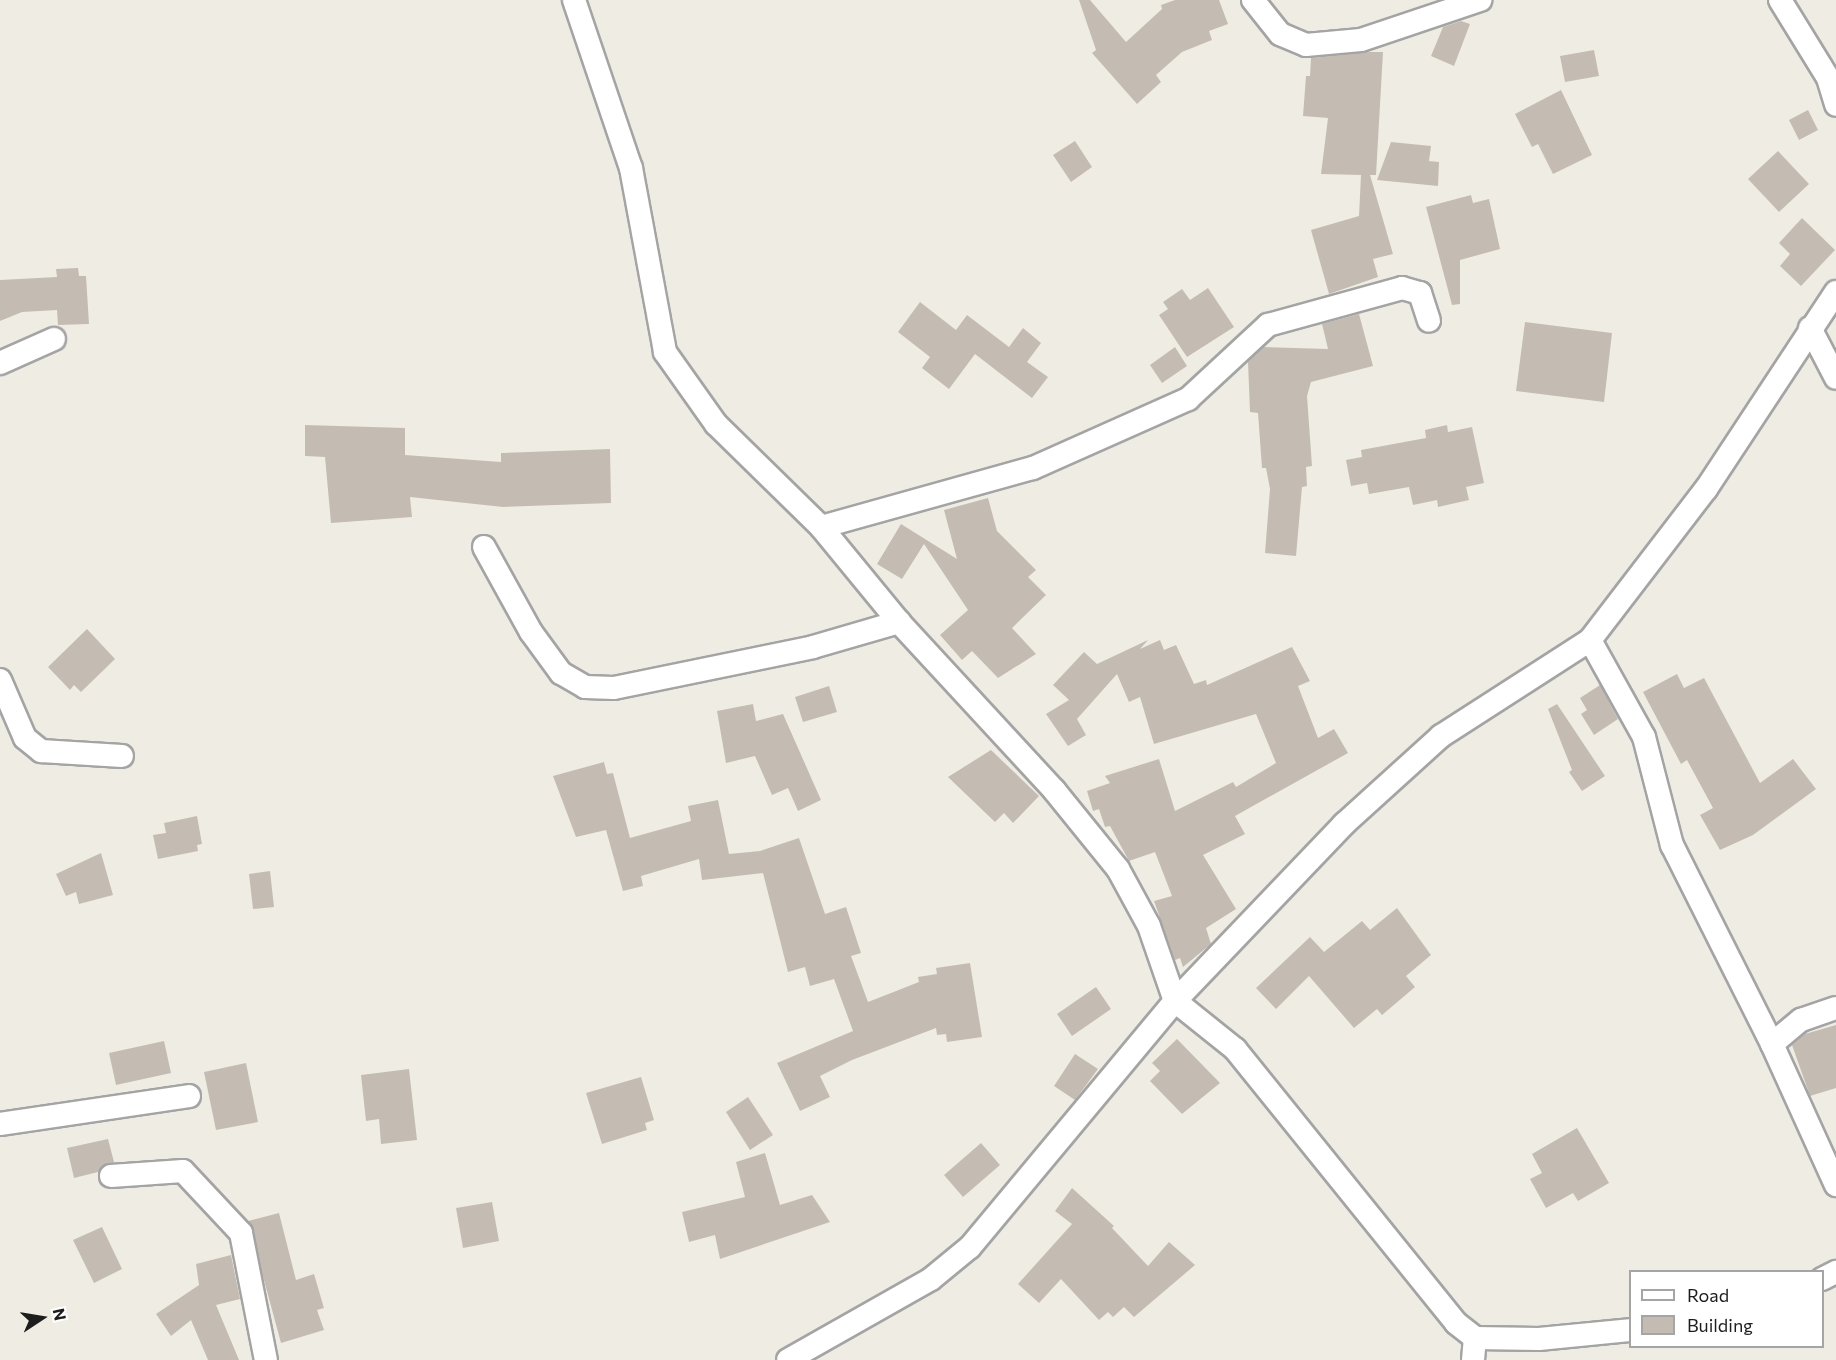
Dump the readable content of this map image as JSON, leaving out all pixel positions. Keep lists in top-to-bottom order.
{
  "legend": ["Road", "Building"],
  "north": "right"
}
